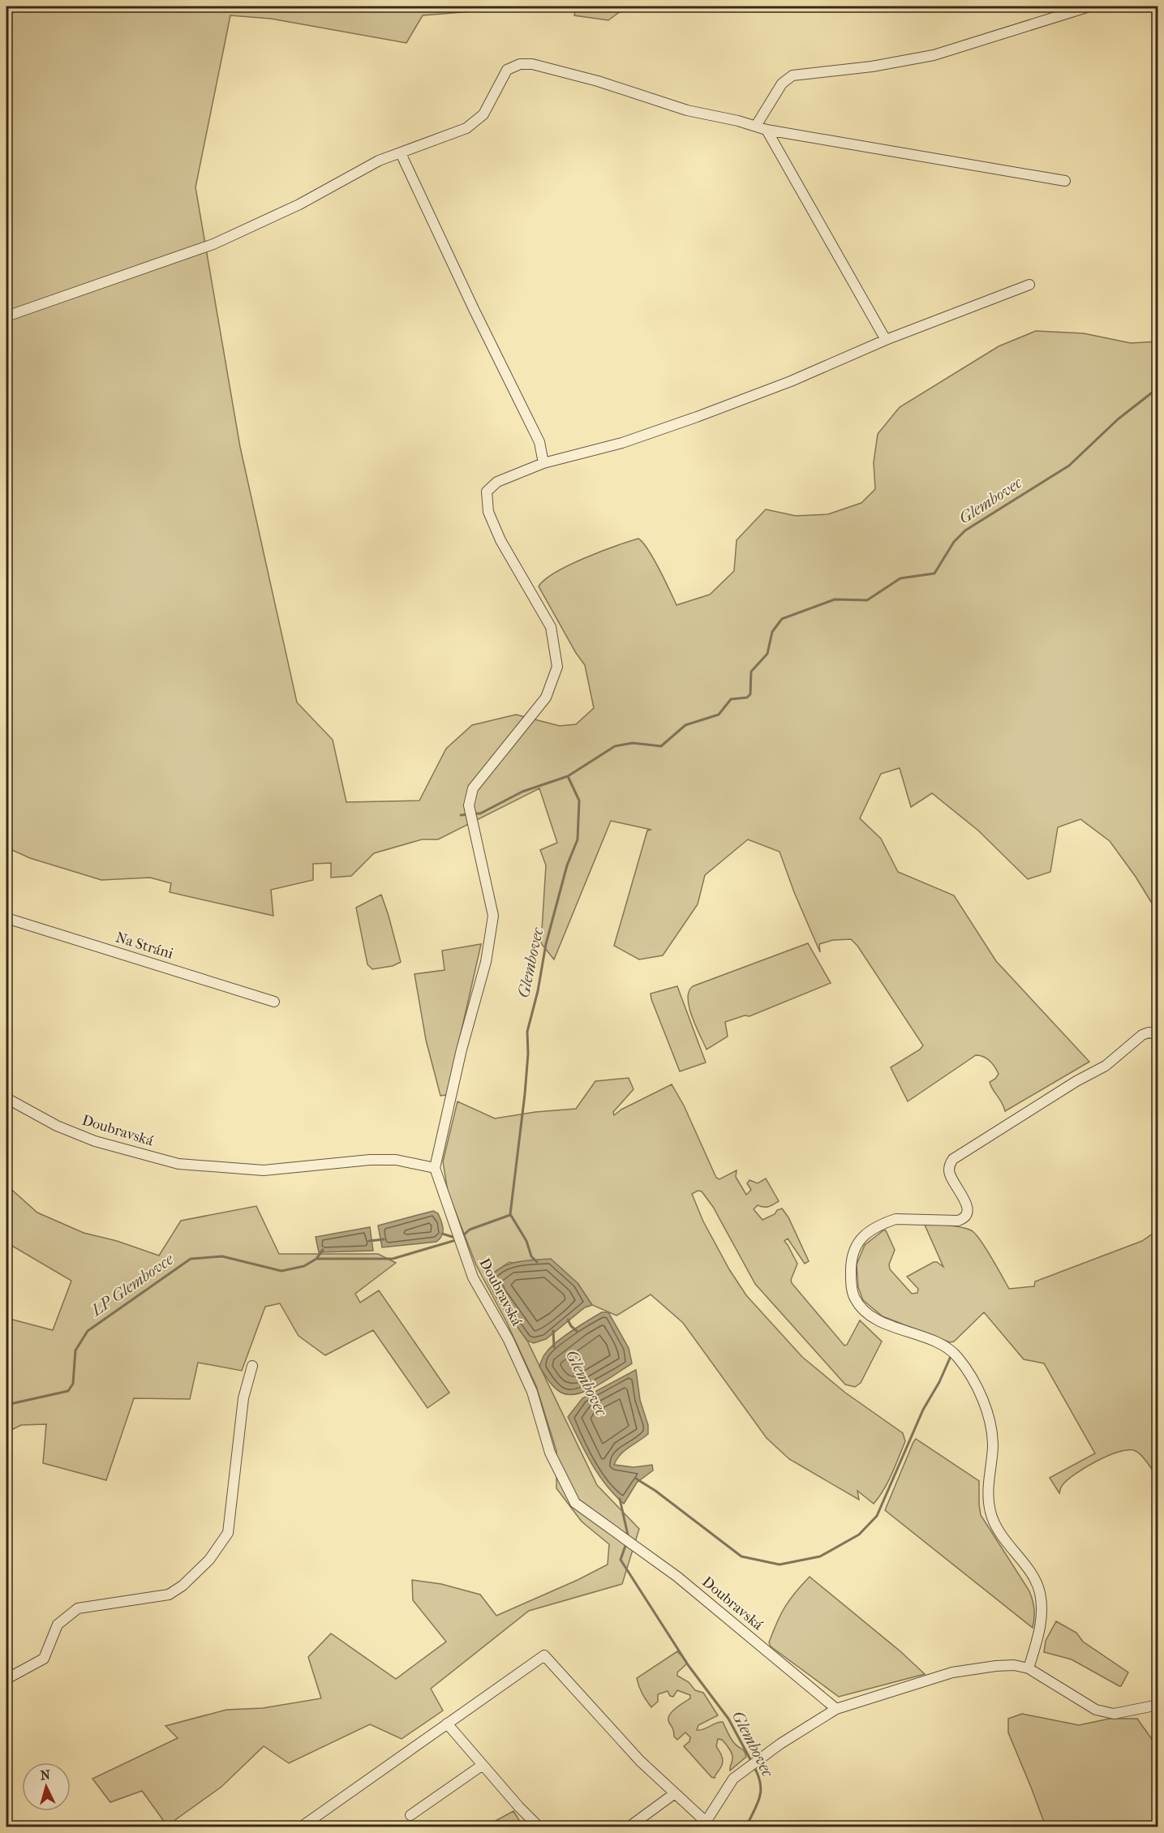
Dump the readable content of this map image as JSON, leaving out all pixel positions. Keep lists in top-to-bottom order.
{
  "streets": {
    "street": ["Na Stráni", "Doubravská"]
  },
  "water": ["Glembovec", "LP Glembovce"],
  "north": "top"
}
